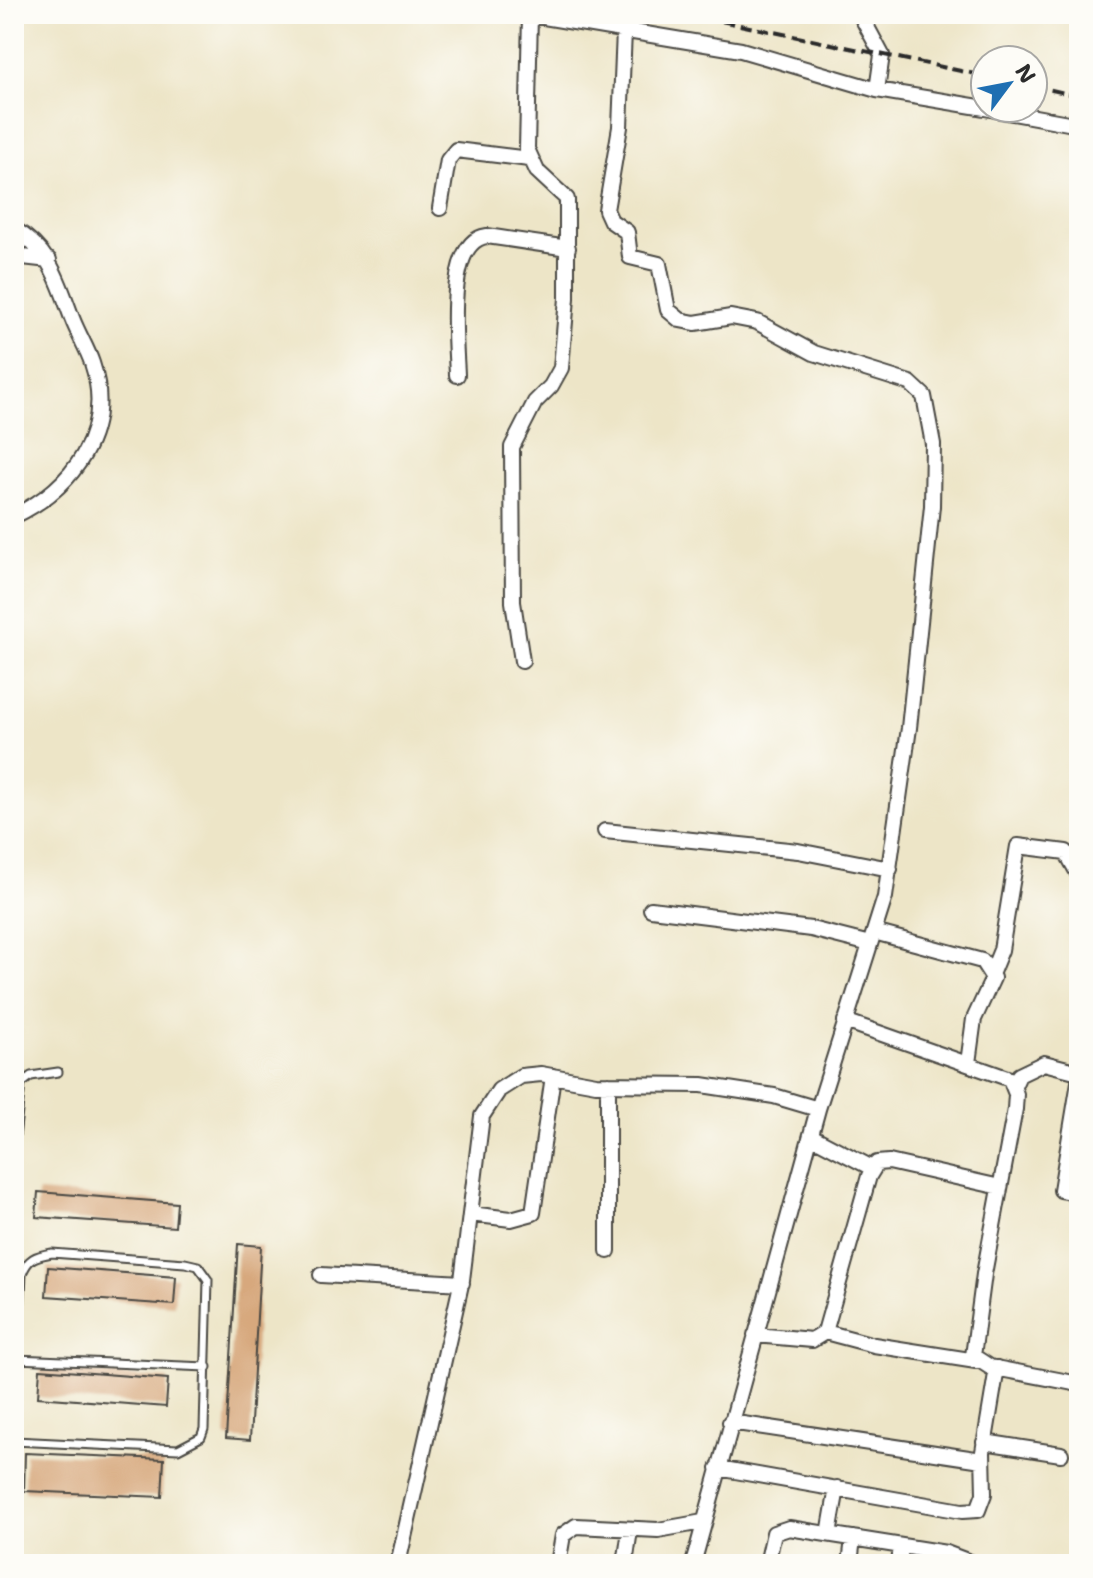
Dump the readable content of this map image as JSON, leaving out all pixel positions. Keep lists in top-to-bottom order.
{
  "north": "top right"
}
